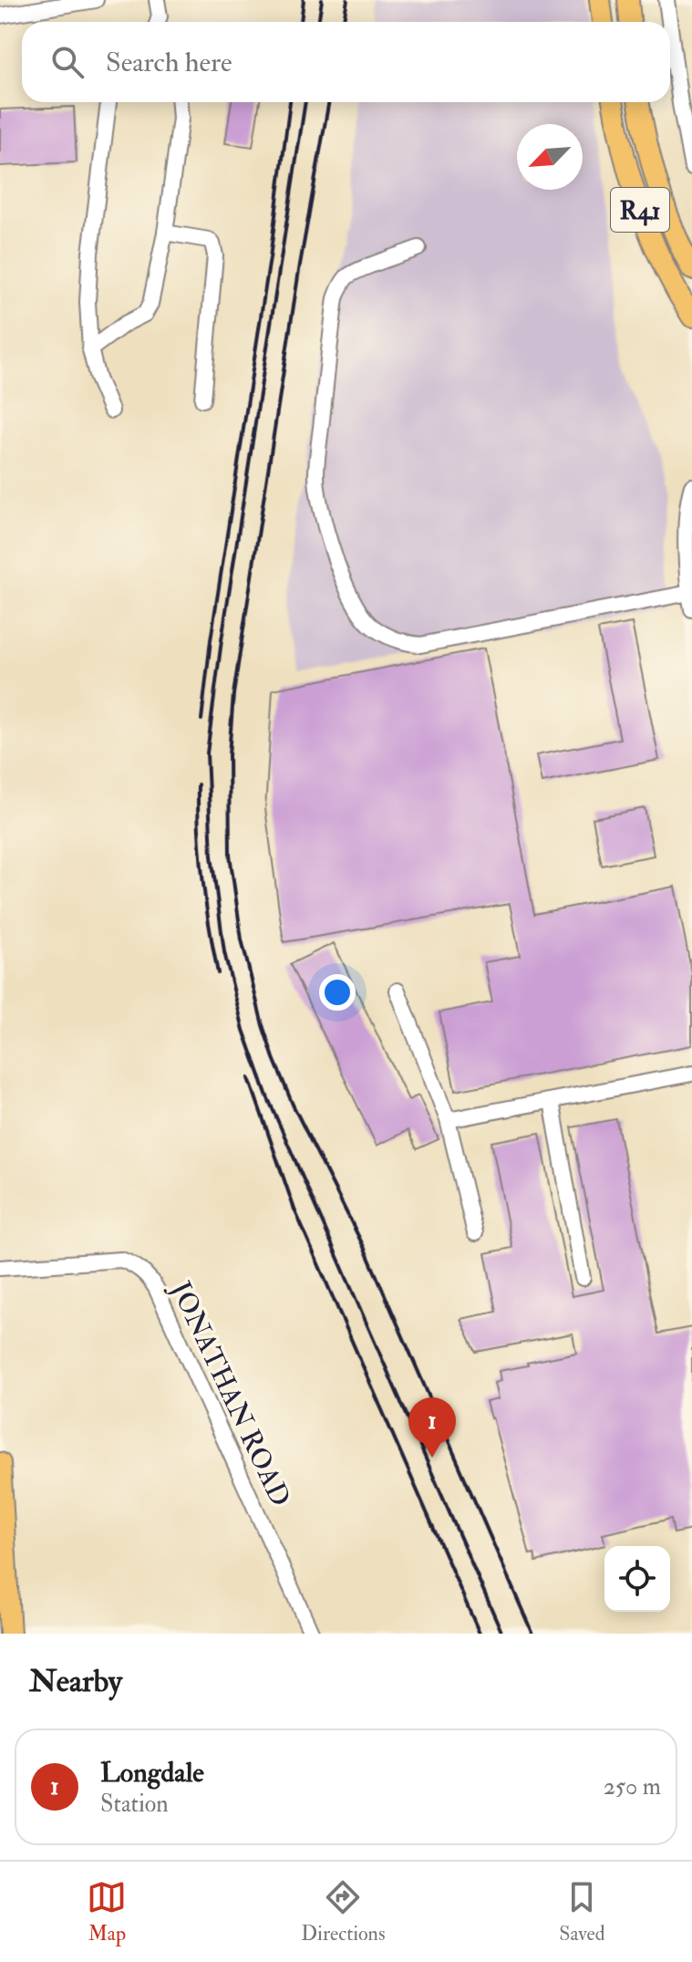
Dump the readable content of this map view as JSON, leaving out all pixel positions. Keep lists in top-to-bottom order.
{
  "streets": {
    "main road": ["R41"],
    "street": ["JONATHAN ROAD"]
  },
  "north": "bottom left",
  "page": {
    "search": "Search here",
    "pins": "1",
    "heading": "Nearby",
    "list": [
      {
        "mark": "1",
        "name": "Longdale",
        "note": "Station",
        "value": "250 m"
      }
    ],
    "nav": ["Map", "Directions", "Saved"]
  }
}
